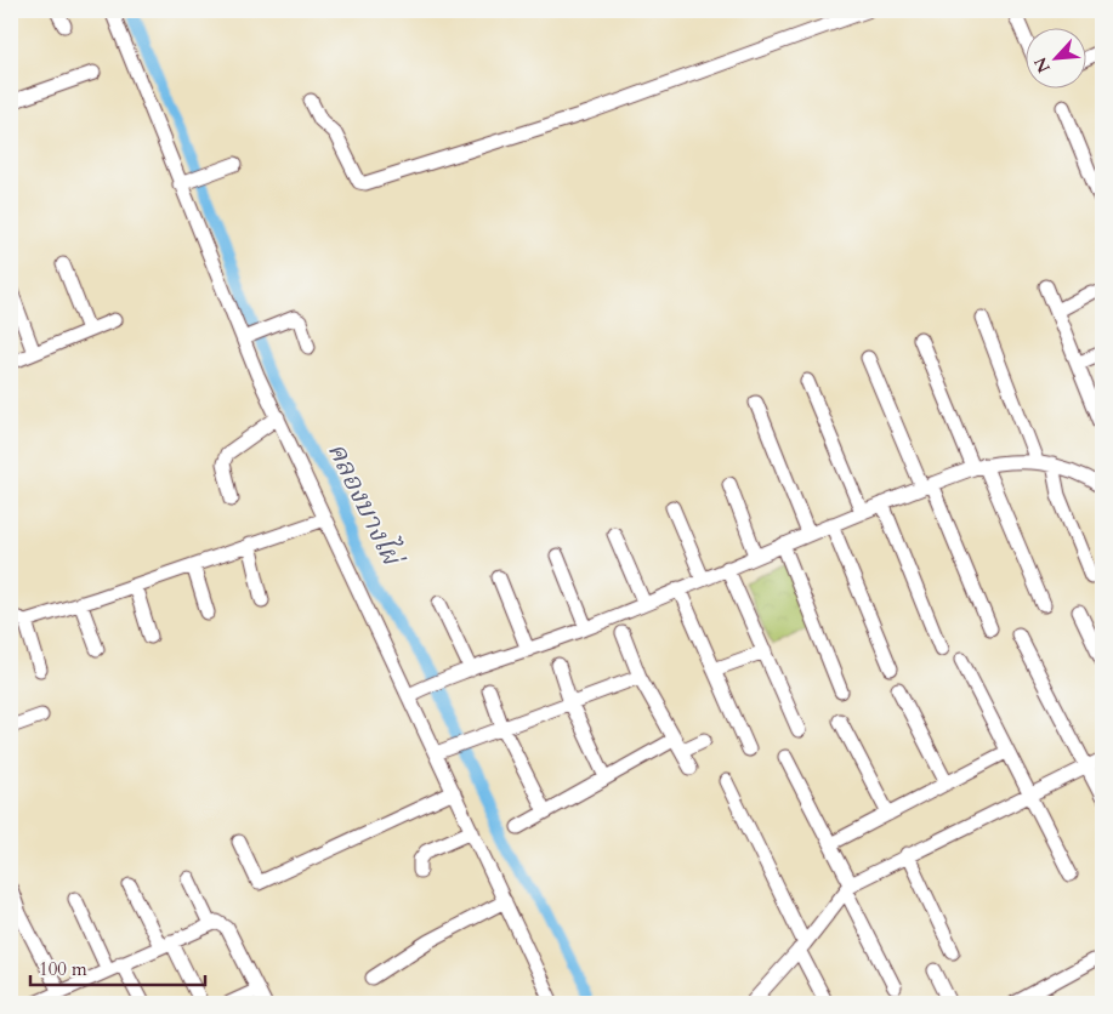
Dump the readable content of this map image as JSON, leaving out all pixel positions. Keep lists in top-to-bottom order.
{
  "water": ["คลองบางไผ่"],
  "scale_bar": "100 m",
  "north": "bottom left"
}
